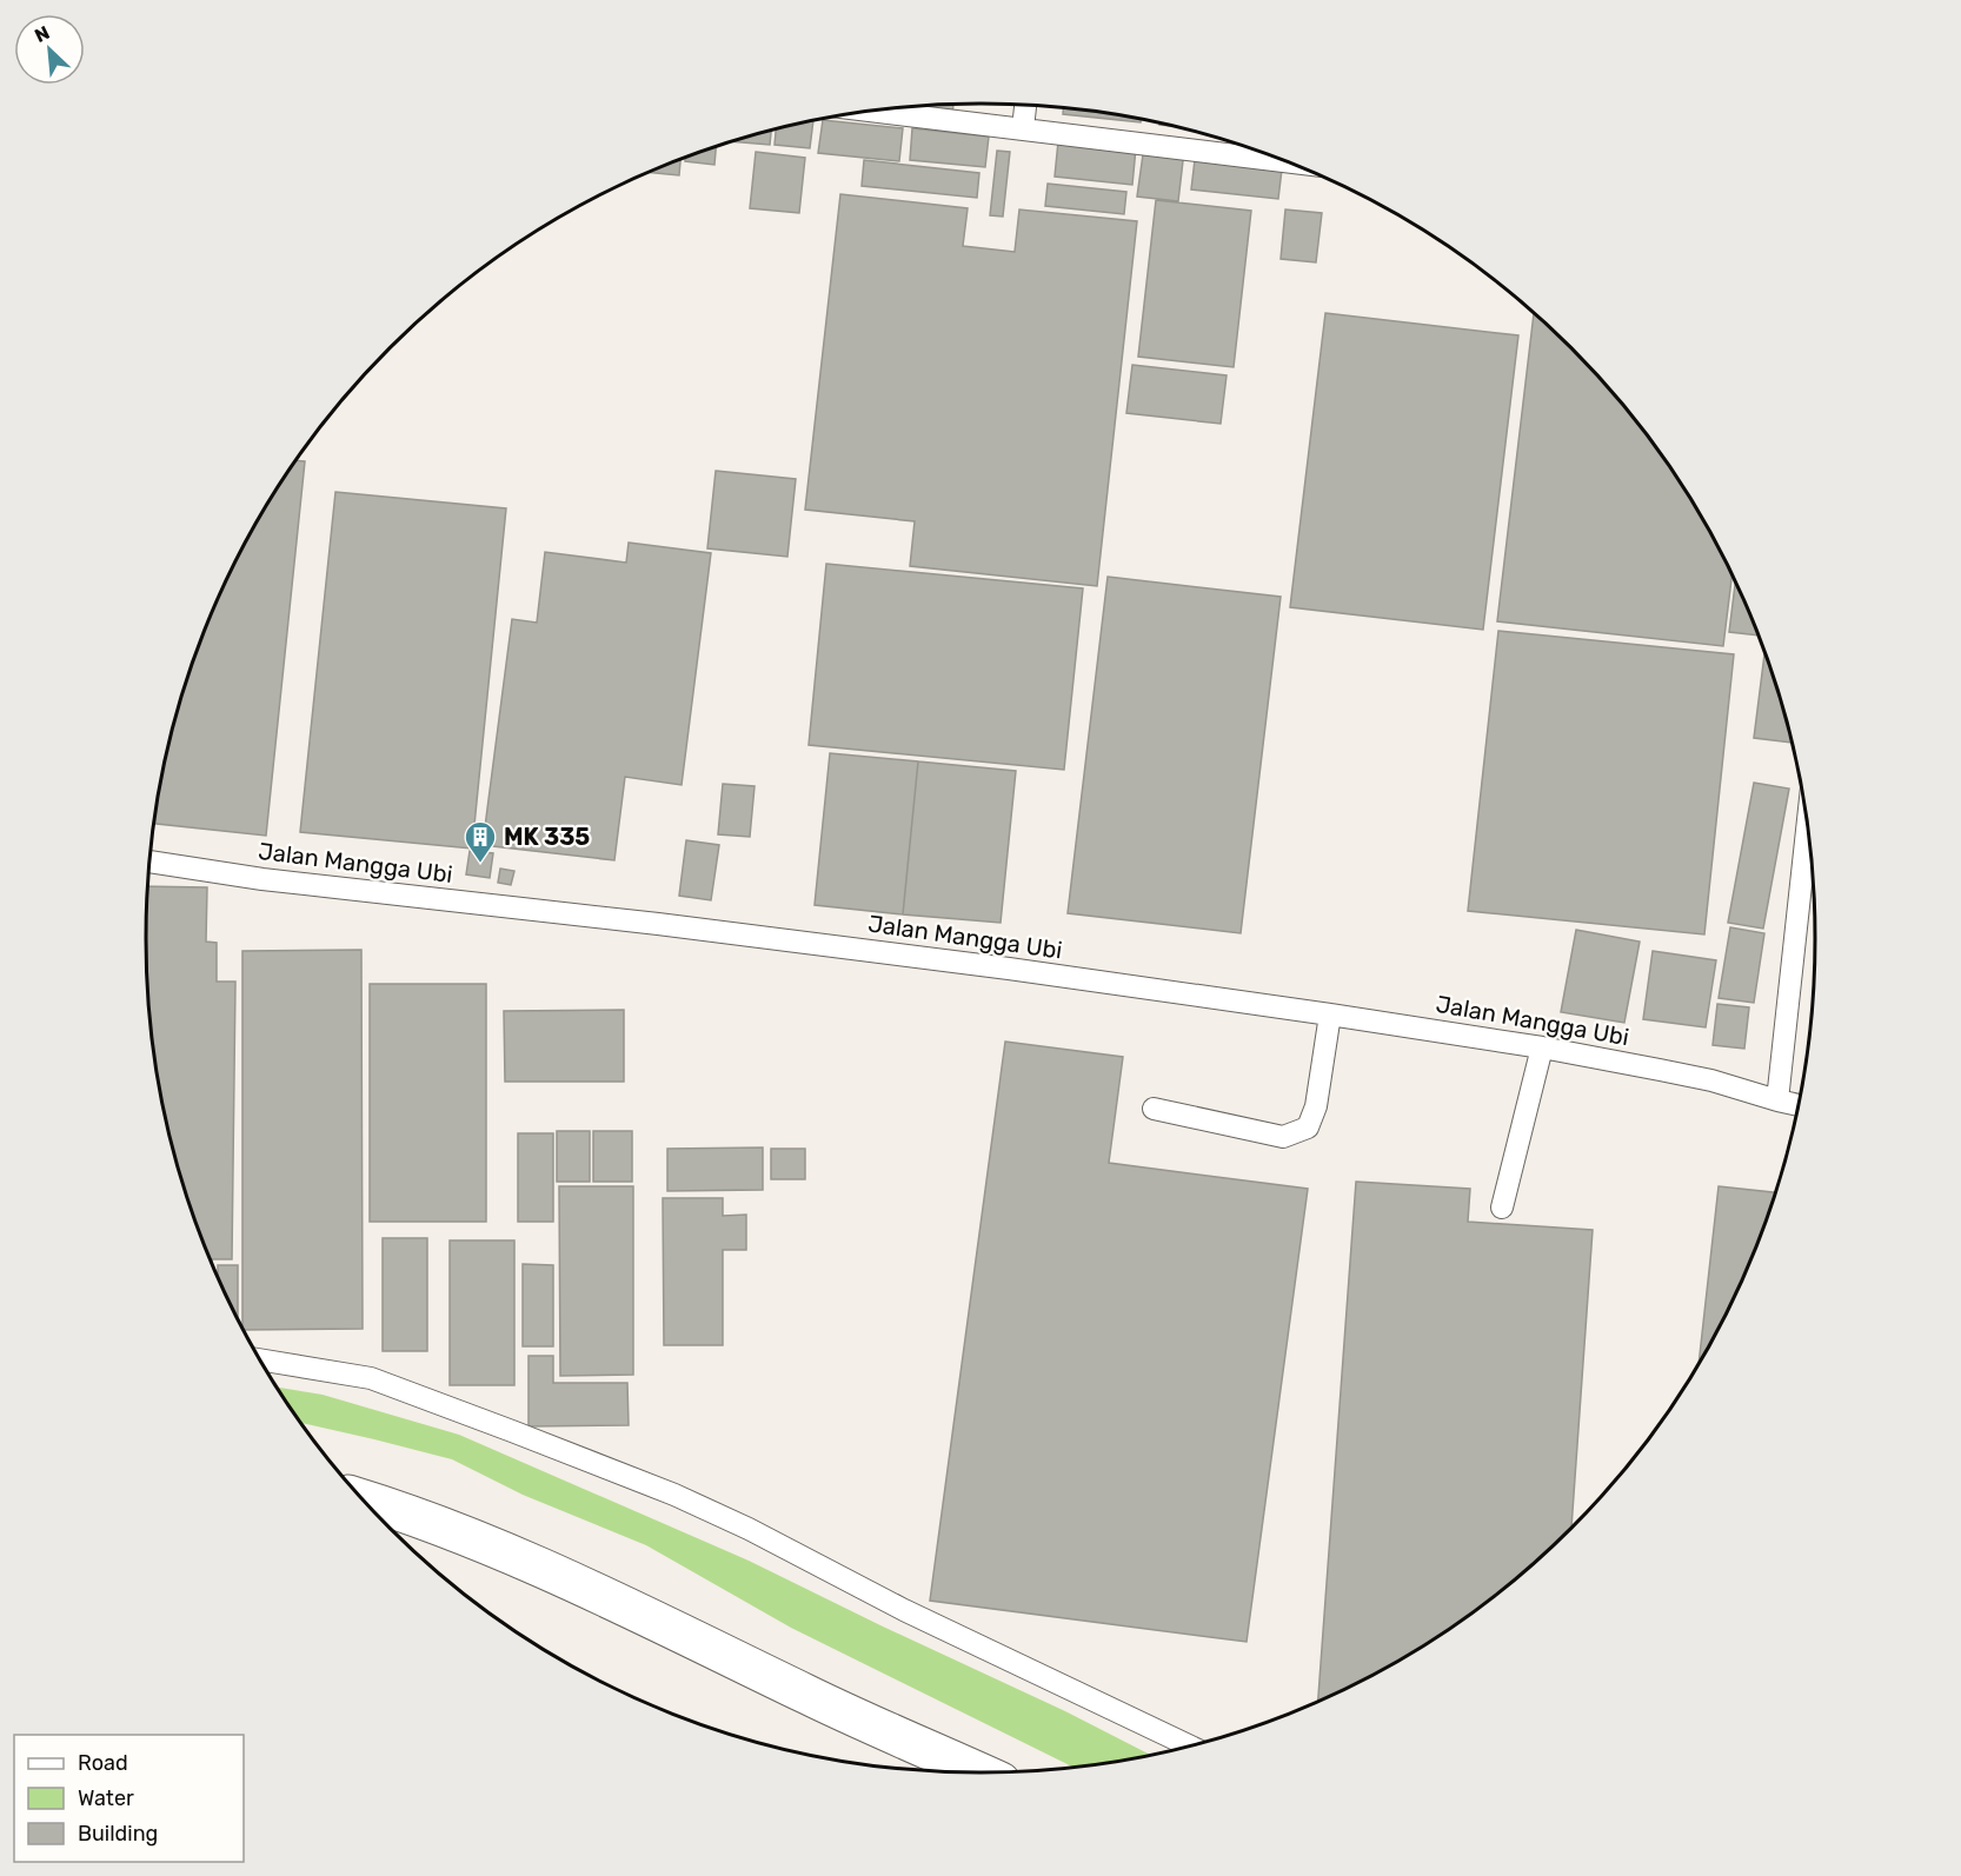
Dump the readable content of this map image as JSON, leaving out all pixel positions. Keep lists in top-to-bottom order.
{
  "streets": {
    "lane": ["Jalan Mangga Ubi"]
  },
  "places": {
    "building": ["MK 335"]
  },
  "legend": ["Road", "Water", "Building"],
  "north": "top left"
}
